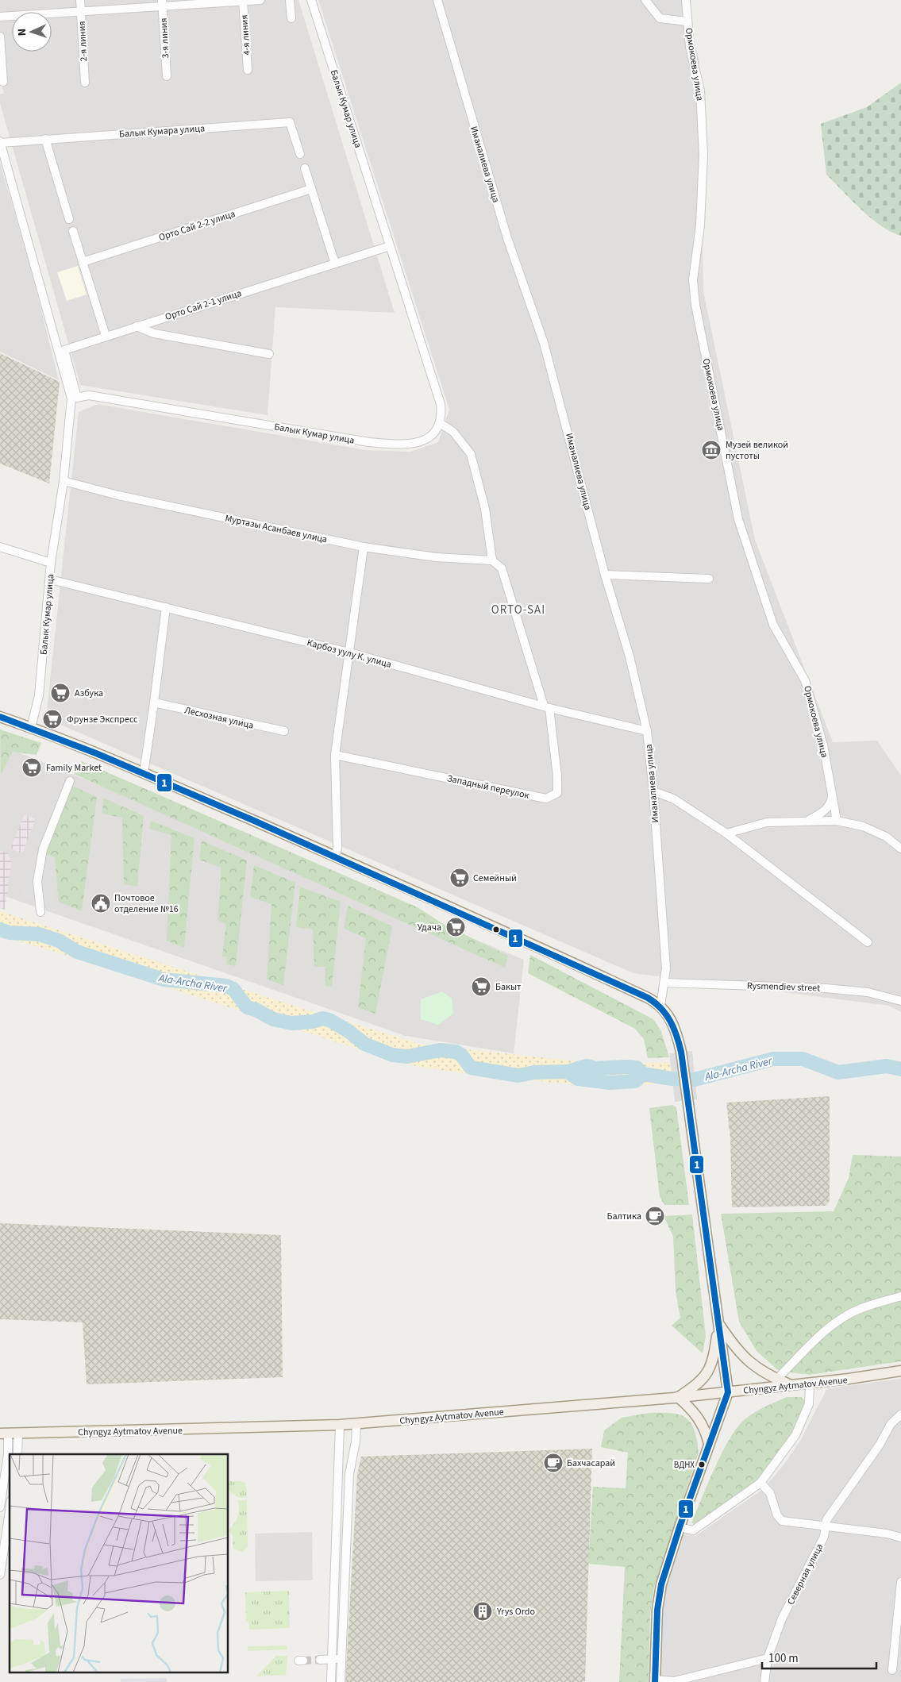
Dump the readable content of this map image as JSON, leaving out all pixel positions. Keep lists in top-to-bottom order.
{
  "streets": {
    "main road": ["Chyngyz Aytmatov Avenue"],
    "street": [
      "4-я линия",
      "3-я линия",
      "2-я линия",
      "Ормокоева улица",
      "Балык Кумар улица",
      "Балык Кумара улица",
      "Иманалиева улица",
      "Орто Сай 2-2 улица",
      "Орто Сай 2-1 улица",
      "Муртазы Асанбаев улица",
      "Карбоз уулу К. улица",
      "Лесхозная улица",
      "Западный переулок",
      "Rysmendiev street",
      "Северная улица"
    ]
  },
  "crossings": [
    ["Балык Кумар улица", "Орто Сай 2-1 улица"],
    ["Балык Кумар улица", "Муртазы Асанбаев улица"],
    ["Балык Кумар улица", "Карбоз уулу К. улица"],
    ["Иманалиева улица", "Карбоз уулу К. улица"],
    ["Иманалиева улица", "Rysmendiev street"],
    ["Карбоз уулу К. улица", "Западный переулок"]
  ],
  "districts": ["ORTO-SAI"],
  "water": ["Ala-Archa River"],
  "places": {
    "museum": ["Музей великой пустоты"],
    "supermarket": [
      "Азбука",
      "Фрунзе Экспресс",
      "Family Market",
      "Семейный",
      "Удача",
      "Бакыт"
    ],
    "public building": ["Почтовое отделение №16"],
    "cafe": ["Балтика", "Бахчасарай"],
    "other": ["ВДНХ"],
    "building": ["Yrys Ordo"]
  },
  "lines": ["transit line 1"],
  "scale_bar": "100 m",
  "north": "left"
}
